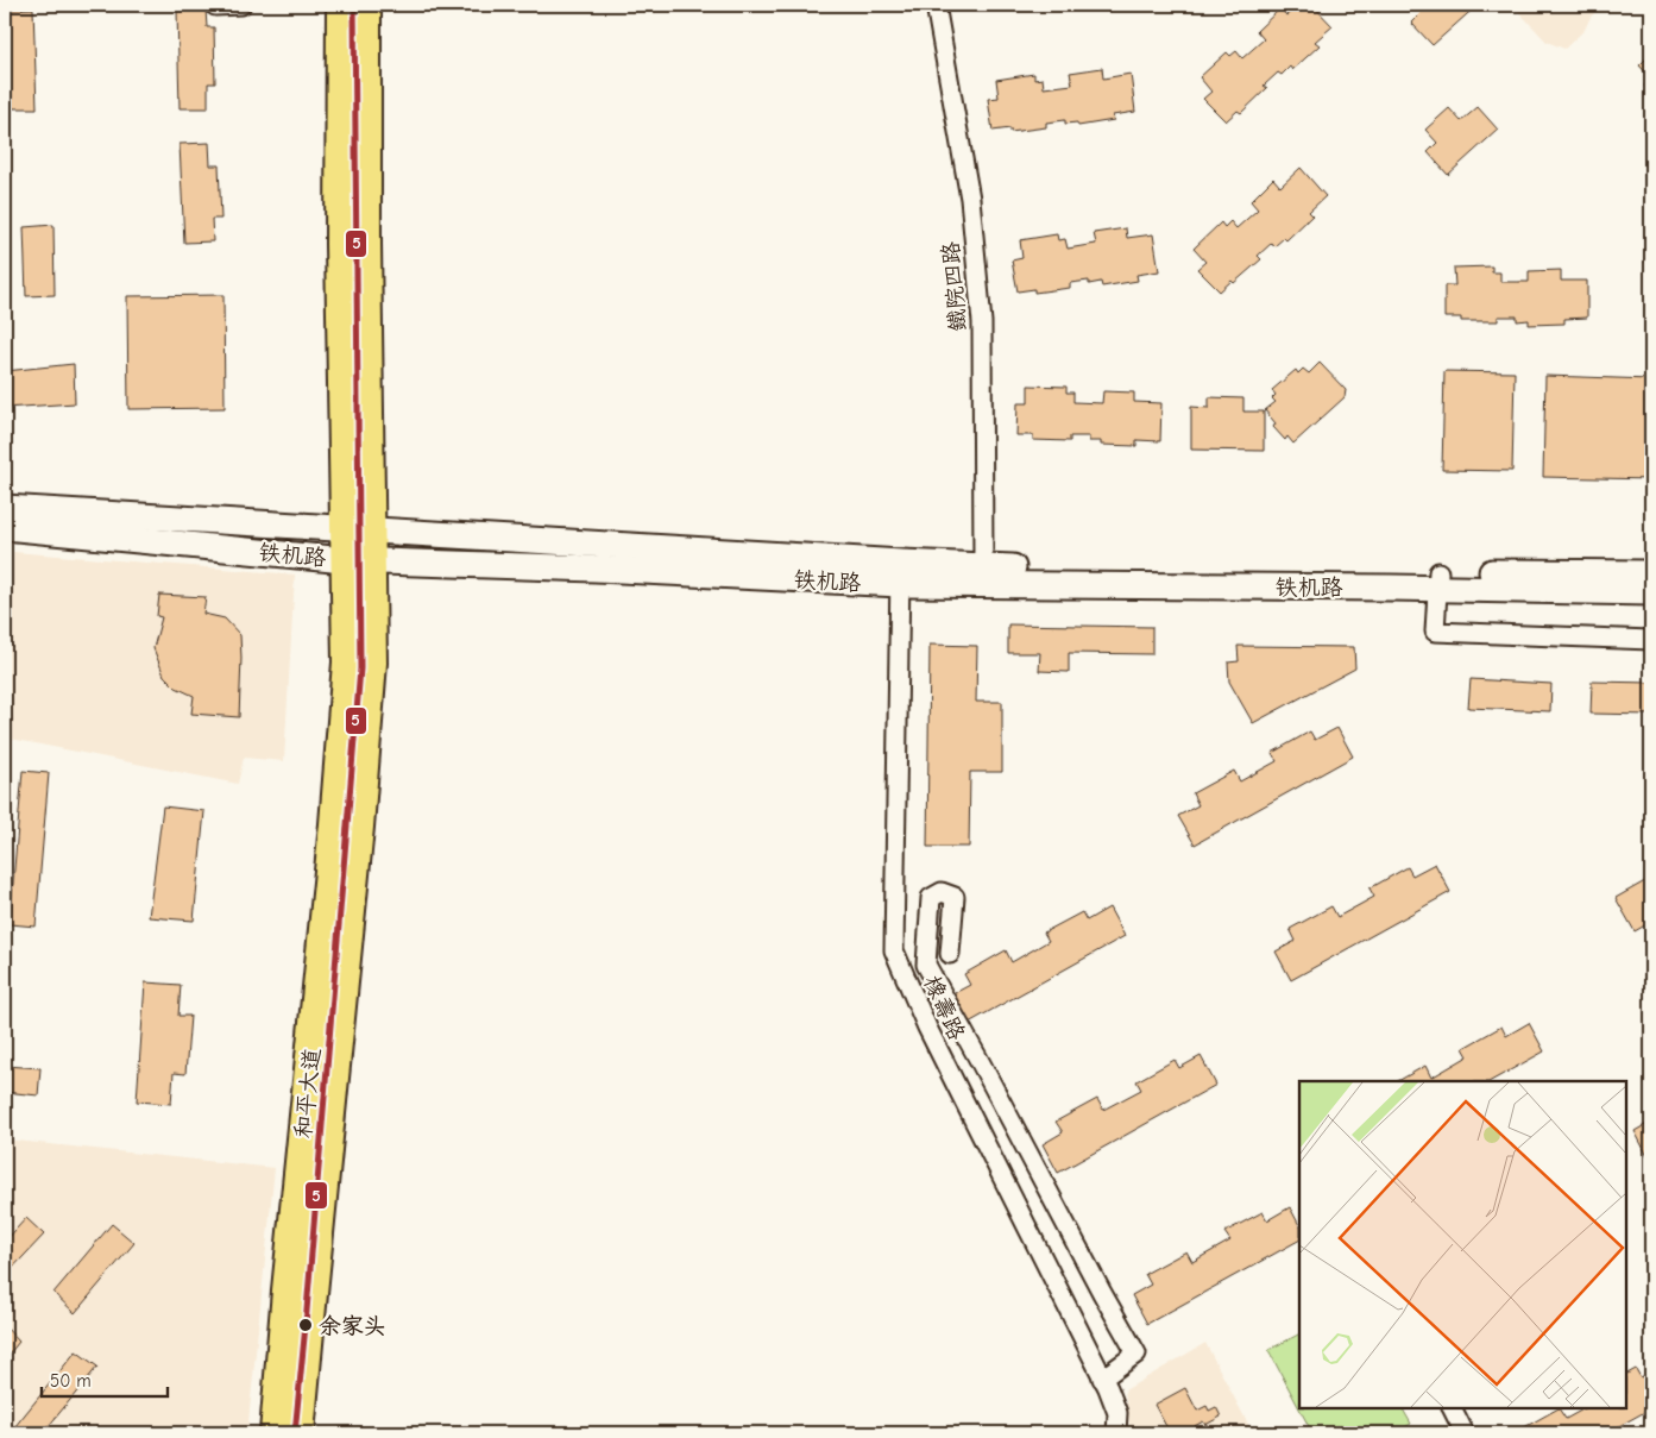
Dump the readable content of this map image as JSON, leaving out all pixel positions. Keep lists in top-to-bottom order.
{
  "streets": {
    "main road": ["铁机路", "和平大道"],
    "street": ["鐵院四路", "橡壽路"]
  },
  "crossings": [
    ["鐵院四路", "铁机路"],
    ["铁机路", "橡壽路"],
    ["铁机路", "和平大道"]
  ],
  "places": ["余家头"],
  "lines": ["transit line 5"],
  "scale_bar": "50 m"
}
